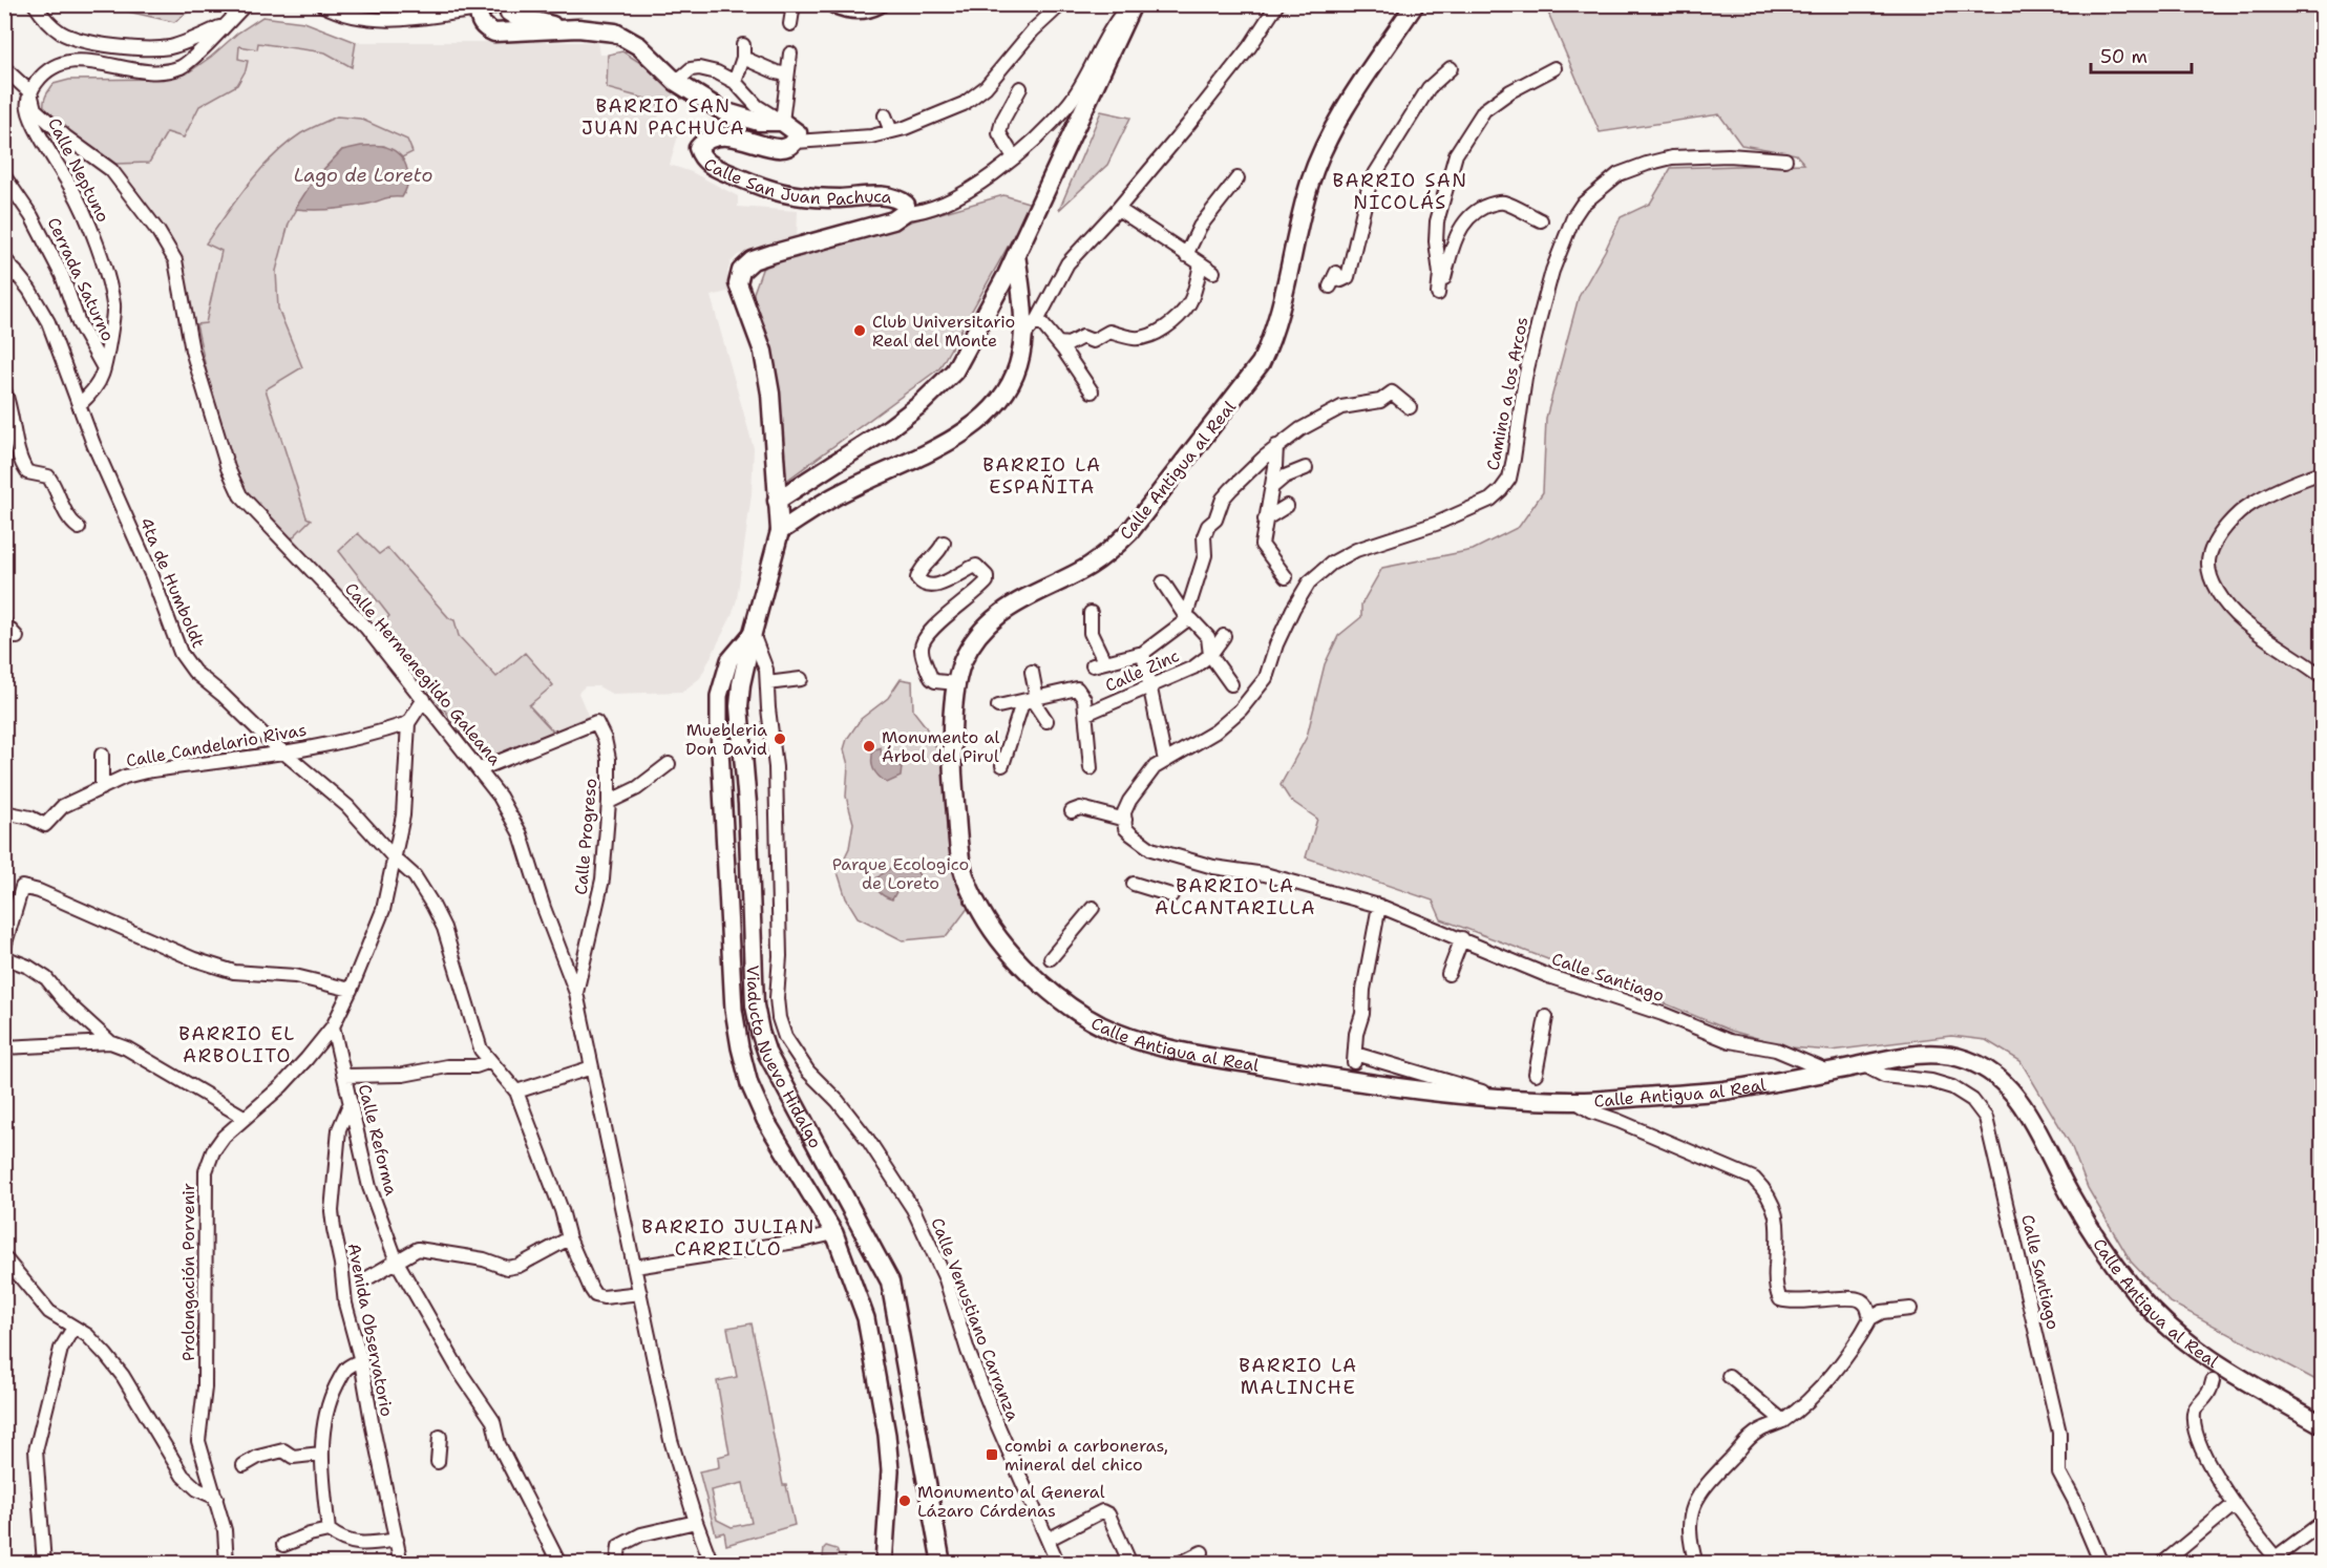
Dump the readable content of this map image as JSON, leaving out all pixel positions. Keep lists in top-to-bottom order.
{
  "streets": {
    "main road": ["Calle San Juan Pachuca", "Calle Antigua al Real", "Viaducto Nuevo Hidalgo"],
    "street": [
      "Calle Neptuno",
      "Cerrada Saturno",
      "Camino a los Arcos",
      "4ta de Humboldt",
      "Calle Zinc",
      "Calle Hermenegildo Galeana",
      "Calle Candelario Rivas",
      "Calle Progreso",
      "Calle Santiago",
      "Calle Reforma",
      "Prolongación Porvenir",
      "Calle Venustiano Carranza",
      "Avenida Observatorio"
    ]
  },
  "crossings": [
    ["Calle Neptuno", "Cerrada Saturno"],
    ["Calle Neptuno", "4ta de Humboldt"],
    ["Calle Neptuno", "Calle Hermenegildo Galeana"],
    ["Camino a los Arcos", "Calle Santiago"],
    ["Calle Antigua al Real", "Calle Santiago"],
    ["4ta de Humboldt", "Calle Hermenegildo Galeana"],
    ["4ta de Humboldt", "Calle Candelario Rivas"],
    ["Calle Hermenegildo Galeana", "Calle Progreso"],
    ["Viaducto Nuevo Hidalgo", "Calle Venustiano Carranza"],
    ["Calle Reforma", "Prolongación Porvenir"],
    ["Calle Reforma", "Avenida Observatorio"]
  ],
  "districts": [
    "BARRIO SAN JUAN PACHUCA",
    "BARRIO SAN NICOLÁS",
    "BARRIO LA ESPAÑITA",
    "BARRIO LA ALCANTARILLA",
    "BARRIO EL ARBOLITO",
    "BARRIO JULIAN CARRILLO",
    "BARRIO LA MALINCHE"
  ],
  "water": ["Lago de Loreto"],
  "parks": ["Parque Ecologico de Loreto"],
  "places": {
    "other": [
      "Club Universitario Real del Monte",
      "Muebleria Don David",
      "Monumento al Árbol del Pirul",
      "Monumento al General Lázaro Cárdenas"
    ],
    "transit": ["combi a carboneras, mineral del chico"]
  },
  "scale_bar": "50 m"
}
